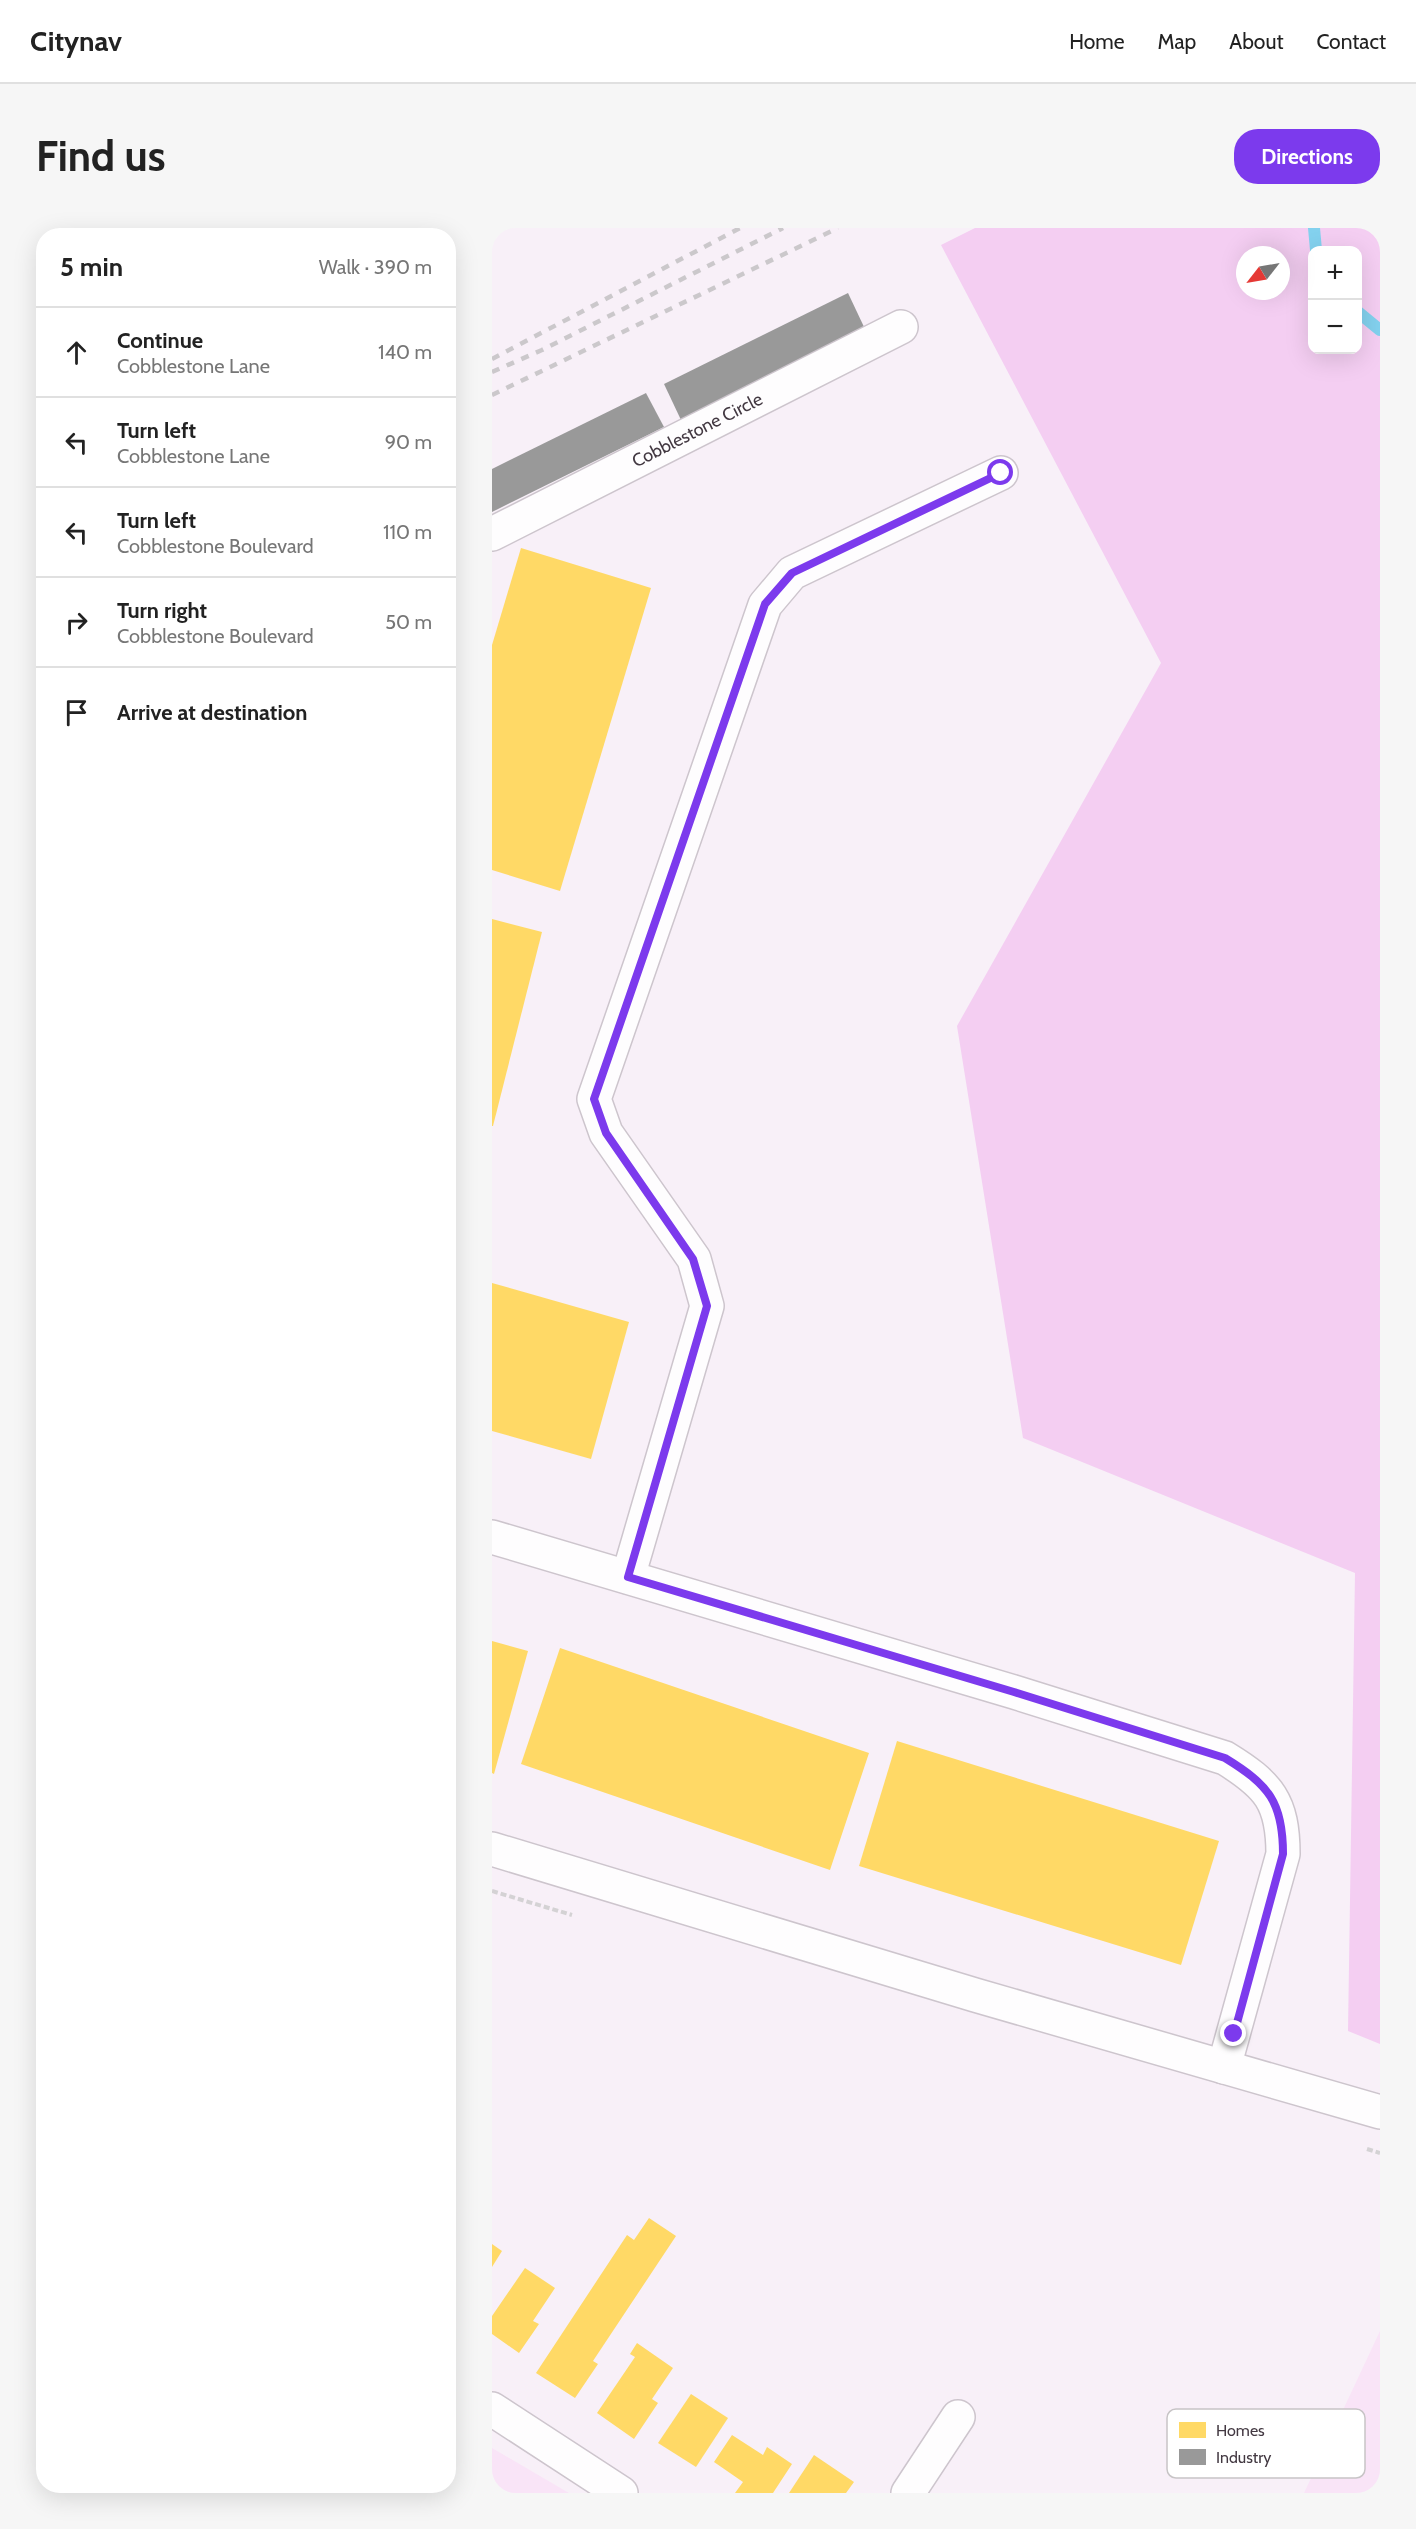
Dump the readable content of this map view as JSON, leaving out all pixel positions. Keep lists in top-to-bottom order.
{
  "streets": {
    "street": ["Cobblestone Circle"]
  },
  "legend": ["Homes", "Industry"],
  "north": "bottom left",
  "page": {
    "header": "Citynav",
    "nav": [
      "Home",
      "Map",
      "About",
      "Contact"
    ],
    "buttons": "Directions",
    "title": "Find us",
    "heading": ["5 min", "Walk · 390 m"],
    "map_buttons": ["+", "−"],
    "list": [
      ["Continue", "Cobblestone Lane", "140 m"],
      ["Turn left", "Cobblestone Lane", "90 m"],
      ["Turn left", "Cobblestone Boulevard", "110 m"],
      ["Turn right", "Cobblestone Boulevard", "50 m"],
      "Arrive at destination"
    ]
  }
}
